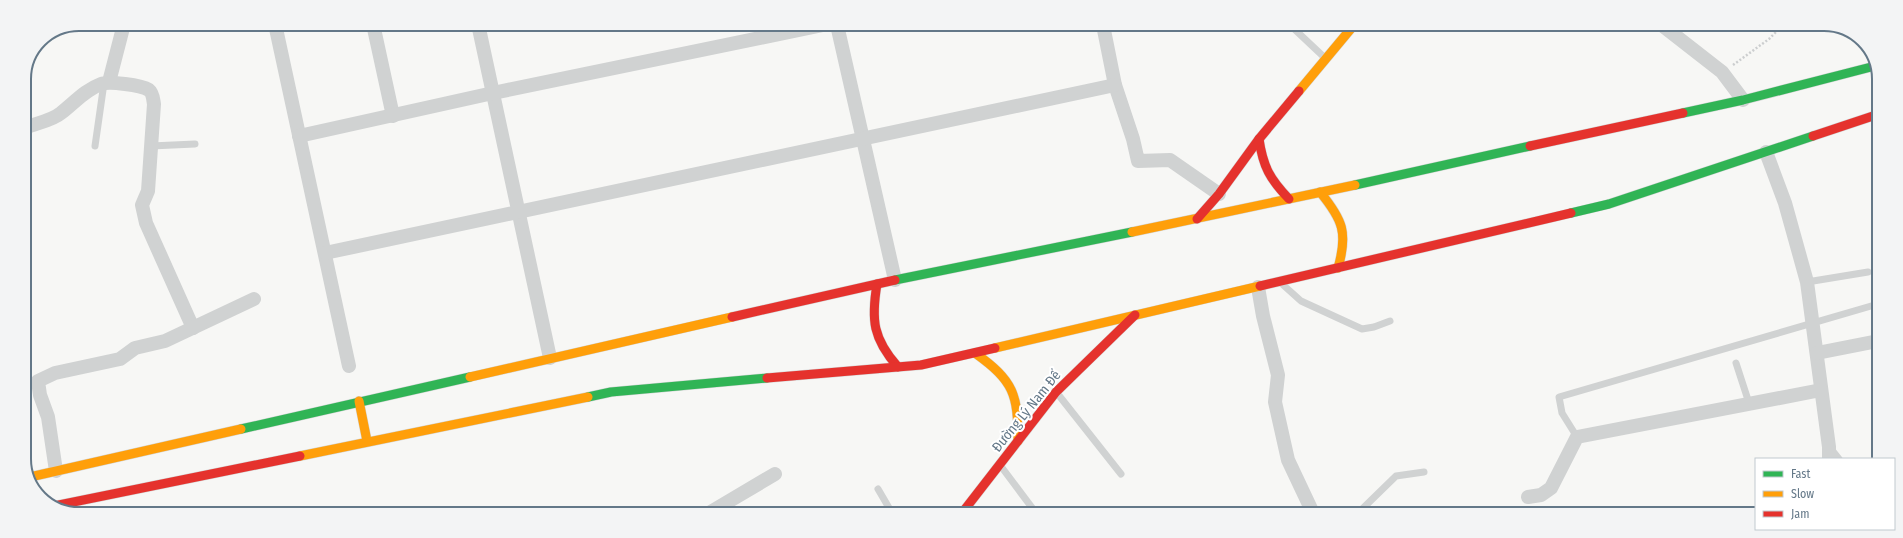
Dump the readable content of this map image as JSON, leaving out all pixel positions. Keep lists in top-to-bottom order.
{
  "streets": {
    "street": ["Đường Lý Nam Đế"]
  },
  "legend": ["Fast", "Slow", "Jam"]
}
